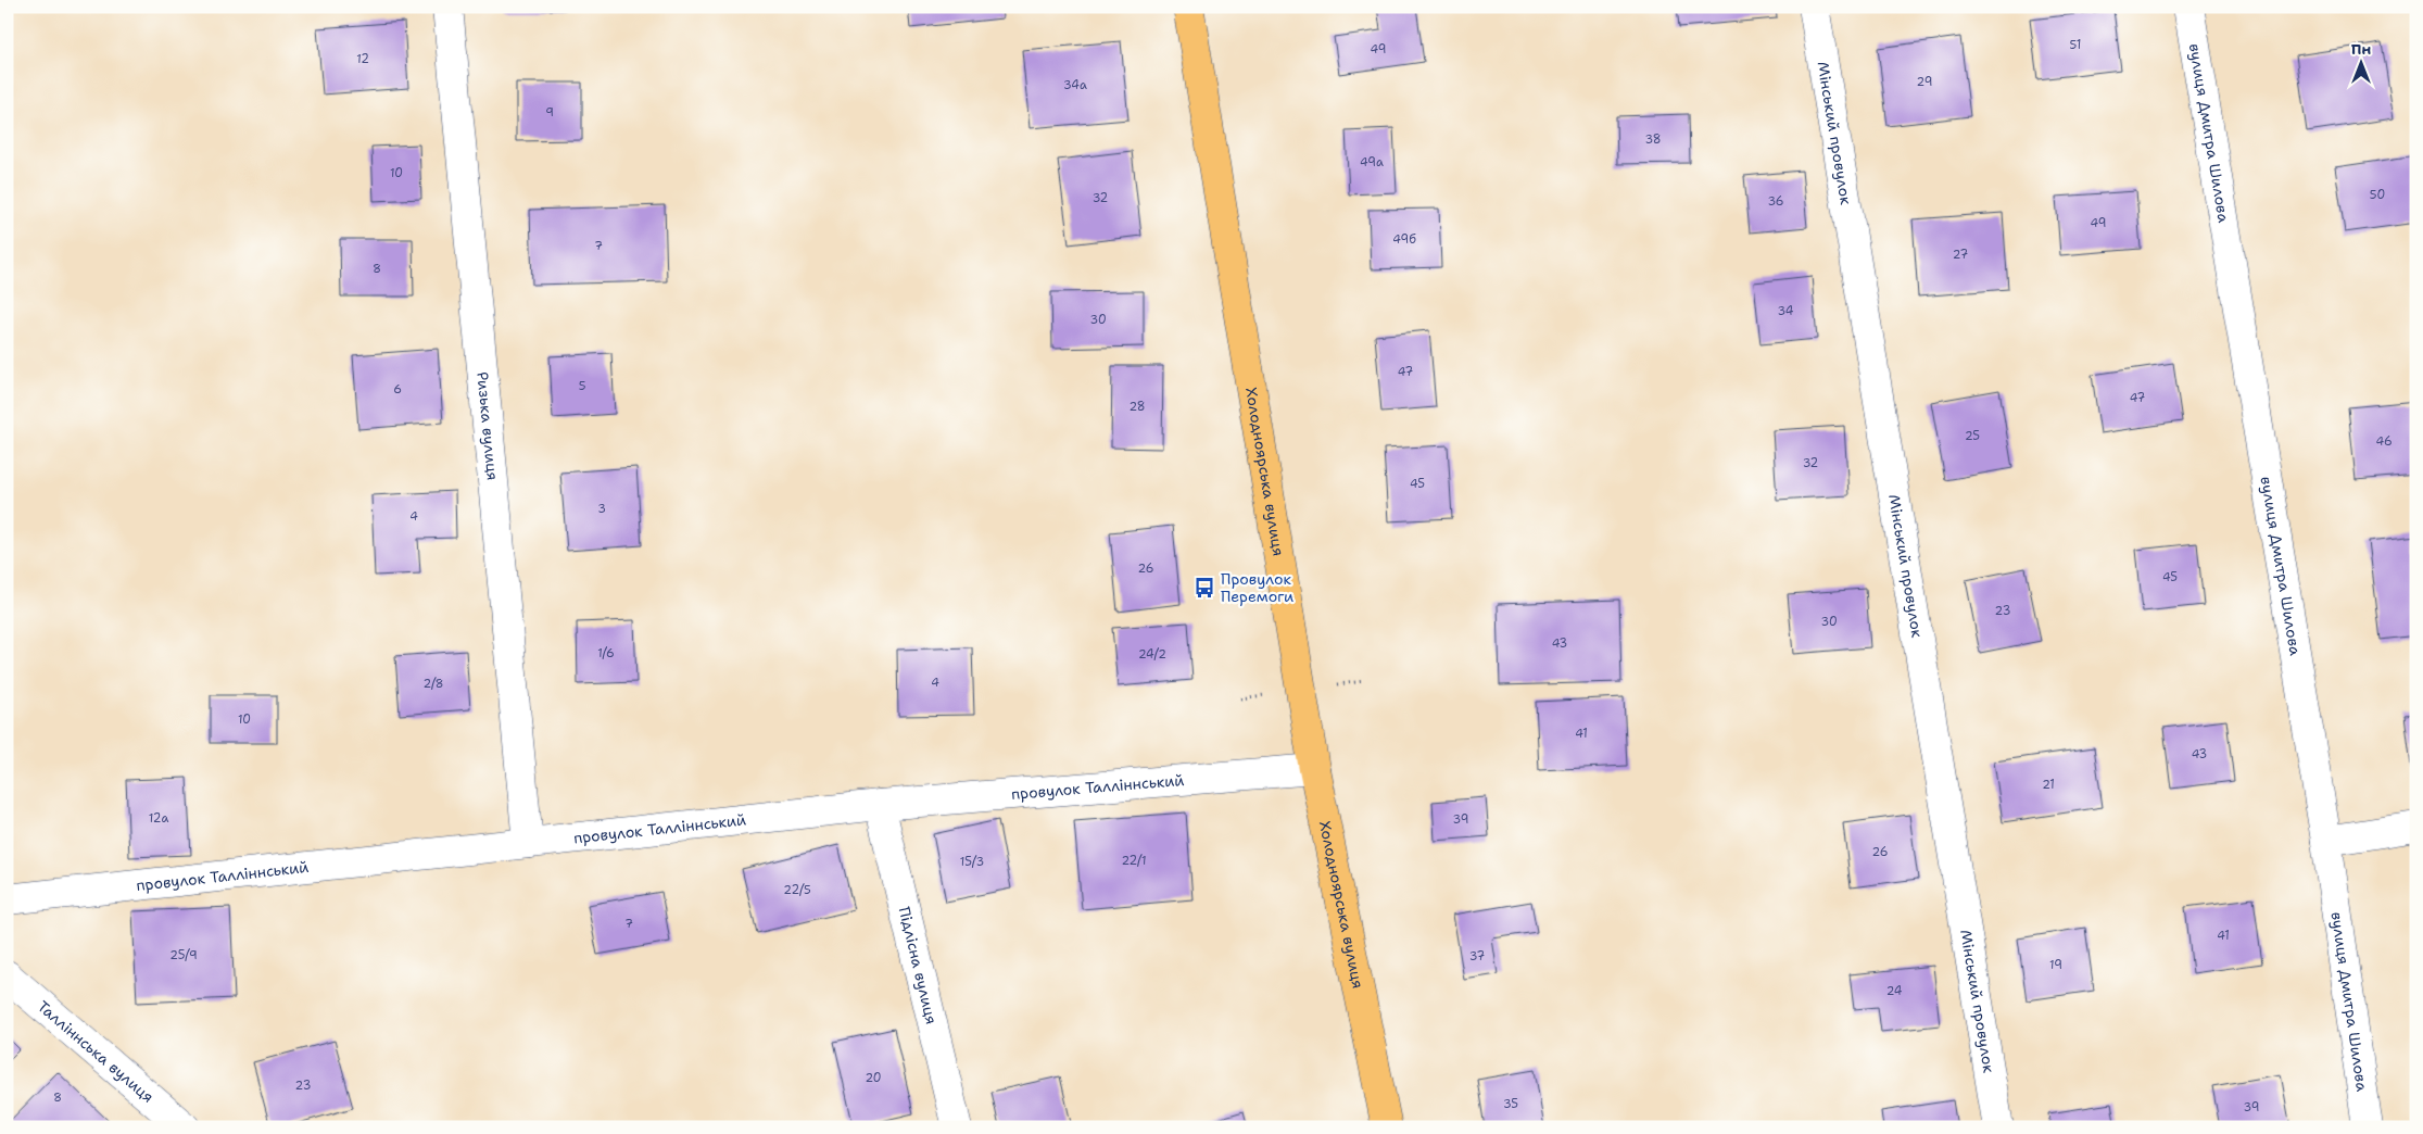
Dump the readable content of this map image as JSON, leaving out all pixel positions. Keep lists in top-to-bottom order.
{
  "streets": {
    "main road": ["Холодноярська вулиця"],
    "street": [
      "Мінський провулок",
      "вулиця Дмитра Шилова",
      "Ризька вулиця",
      "провулок Талліннський",
      "Підлісна вулиця",
      "Талліннська вулиця"
    ]
  },
  "crossings": [
    ["Ризька вулиця", "провулок Талліннський"],
    ["Холодноярська вулиця", "провулок Талліннський"],
    ["провулок Талліннський", "Підлісна вулиця"]
  ],
  "places": {
    "bus stop": ["Провулок Перемоги"]
  },
  "house_numbers": [
    "51",
    "49",
    "12",
    "29",
    "34а",
    "9",
    "38",
    "49а",
    "10",
    "50",
    "32",
    "36",
    "49",
    "49б",
    "7",
    "27",
    "8",
    "34",
    "30",
    "47",
    "5",
    "6",
    "47",
    "28",
    "25",
    "46",
    "32",
    "45",
    "3",
    "4",
    "26",
    "45",
    "23",
    "30",
    "43",
    "1/6",
    "24/2",
    "4",
    "2/8",
    "10",
    "41",
    "43",
    "21",
    "12а",
    "39",
    "26",
    "22/1",
    "15/3",
    "22/5",
    "7",
    "41",
    "25/9",
    "37",
    "19",
    "24",
    "20",
    "23",
    "8",
    "35",
    "39"
  ],
  "north": "top"
}
